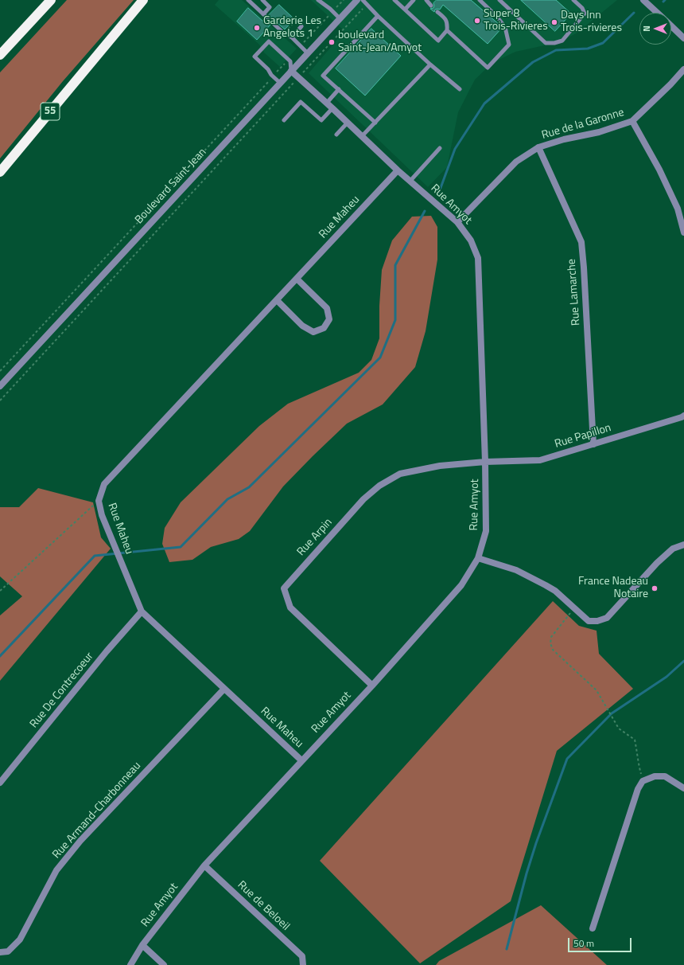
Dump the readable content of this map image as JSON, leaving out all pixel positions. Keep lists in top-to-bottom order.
{
  "streets": {
    "highway": ["55"],
    "street": [
      "Rue de la Garonne",
      "Boulevard Saint-Jean",
      "Rue Amyot",
      "Rue Maheu",
      "Rue Lamarche",
      "Rue Papillon",
      "Rue Arpin",
      "Rue De Contrecoeur",
      "Rue Armand-Charbonneau",
      "Rue de Beloeil"
    ]
  },
  "crossings": [
    ["Rue de la Garonne", "Rue Amyot"],
    ["Rue de la Garonne", "Rue Lamarche"],
    ["Boulevard Saint-Jean", "Rue Amyot"],
    ["Rue Amyot", "Rue Maheu"],
    ["Rue Amyot", "Rue Papillon"],
    ["Rue Amyot", "Rue Arpin"],
    ["Rue Amyot", "Rue de Beloeil"],
    ["Rue Maheu", "Rue De Contrecoeur"],
    ["Rue Maheu", "Rue Armand-Charbonneau"],
    ["Rue Lamarche", "Rue Papillon"],
    ["Rue Papillon", "Rue Arpin"]
  ],
  "places": [
    "Super 8 Trois-Rivieres",
    "Days Inn Trois-rivieres",
    "Garderie Les Angelots 1",
    "boulevard Saint-Jean/Amyot",
    "France Nadeau Notaire"
  ],
  "scale_bar": "50 m",
  "north": "left"
}
